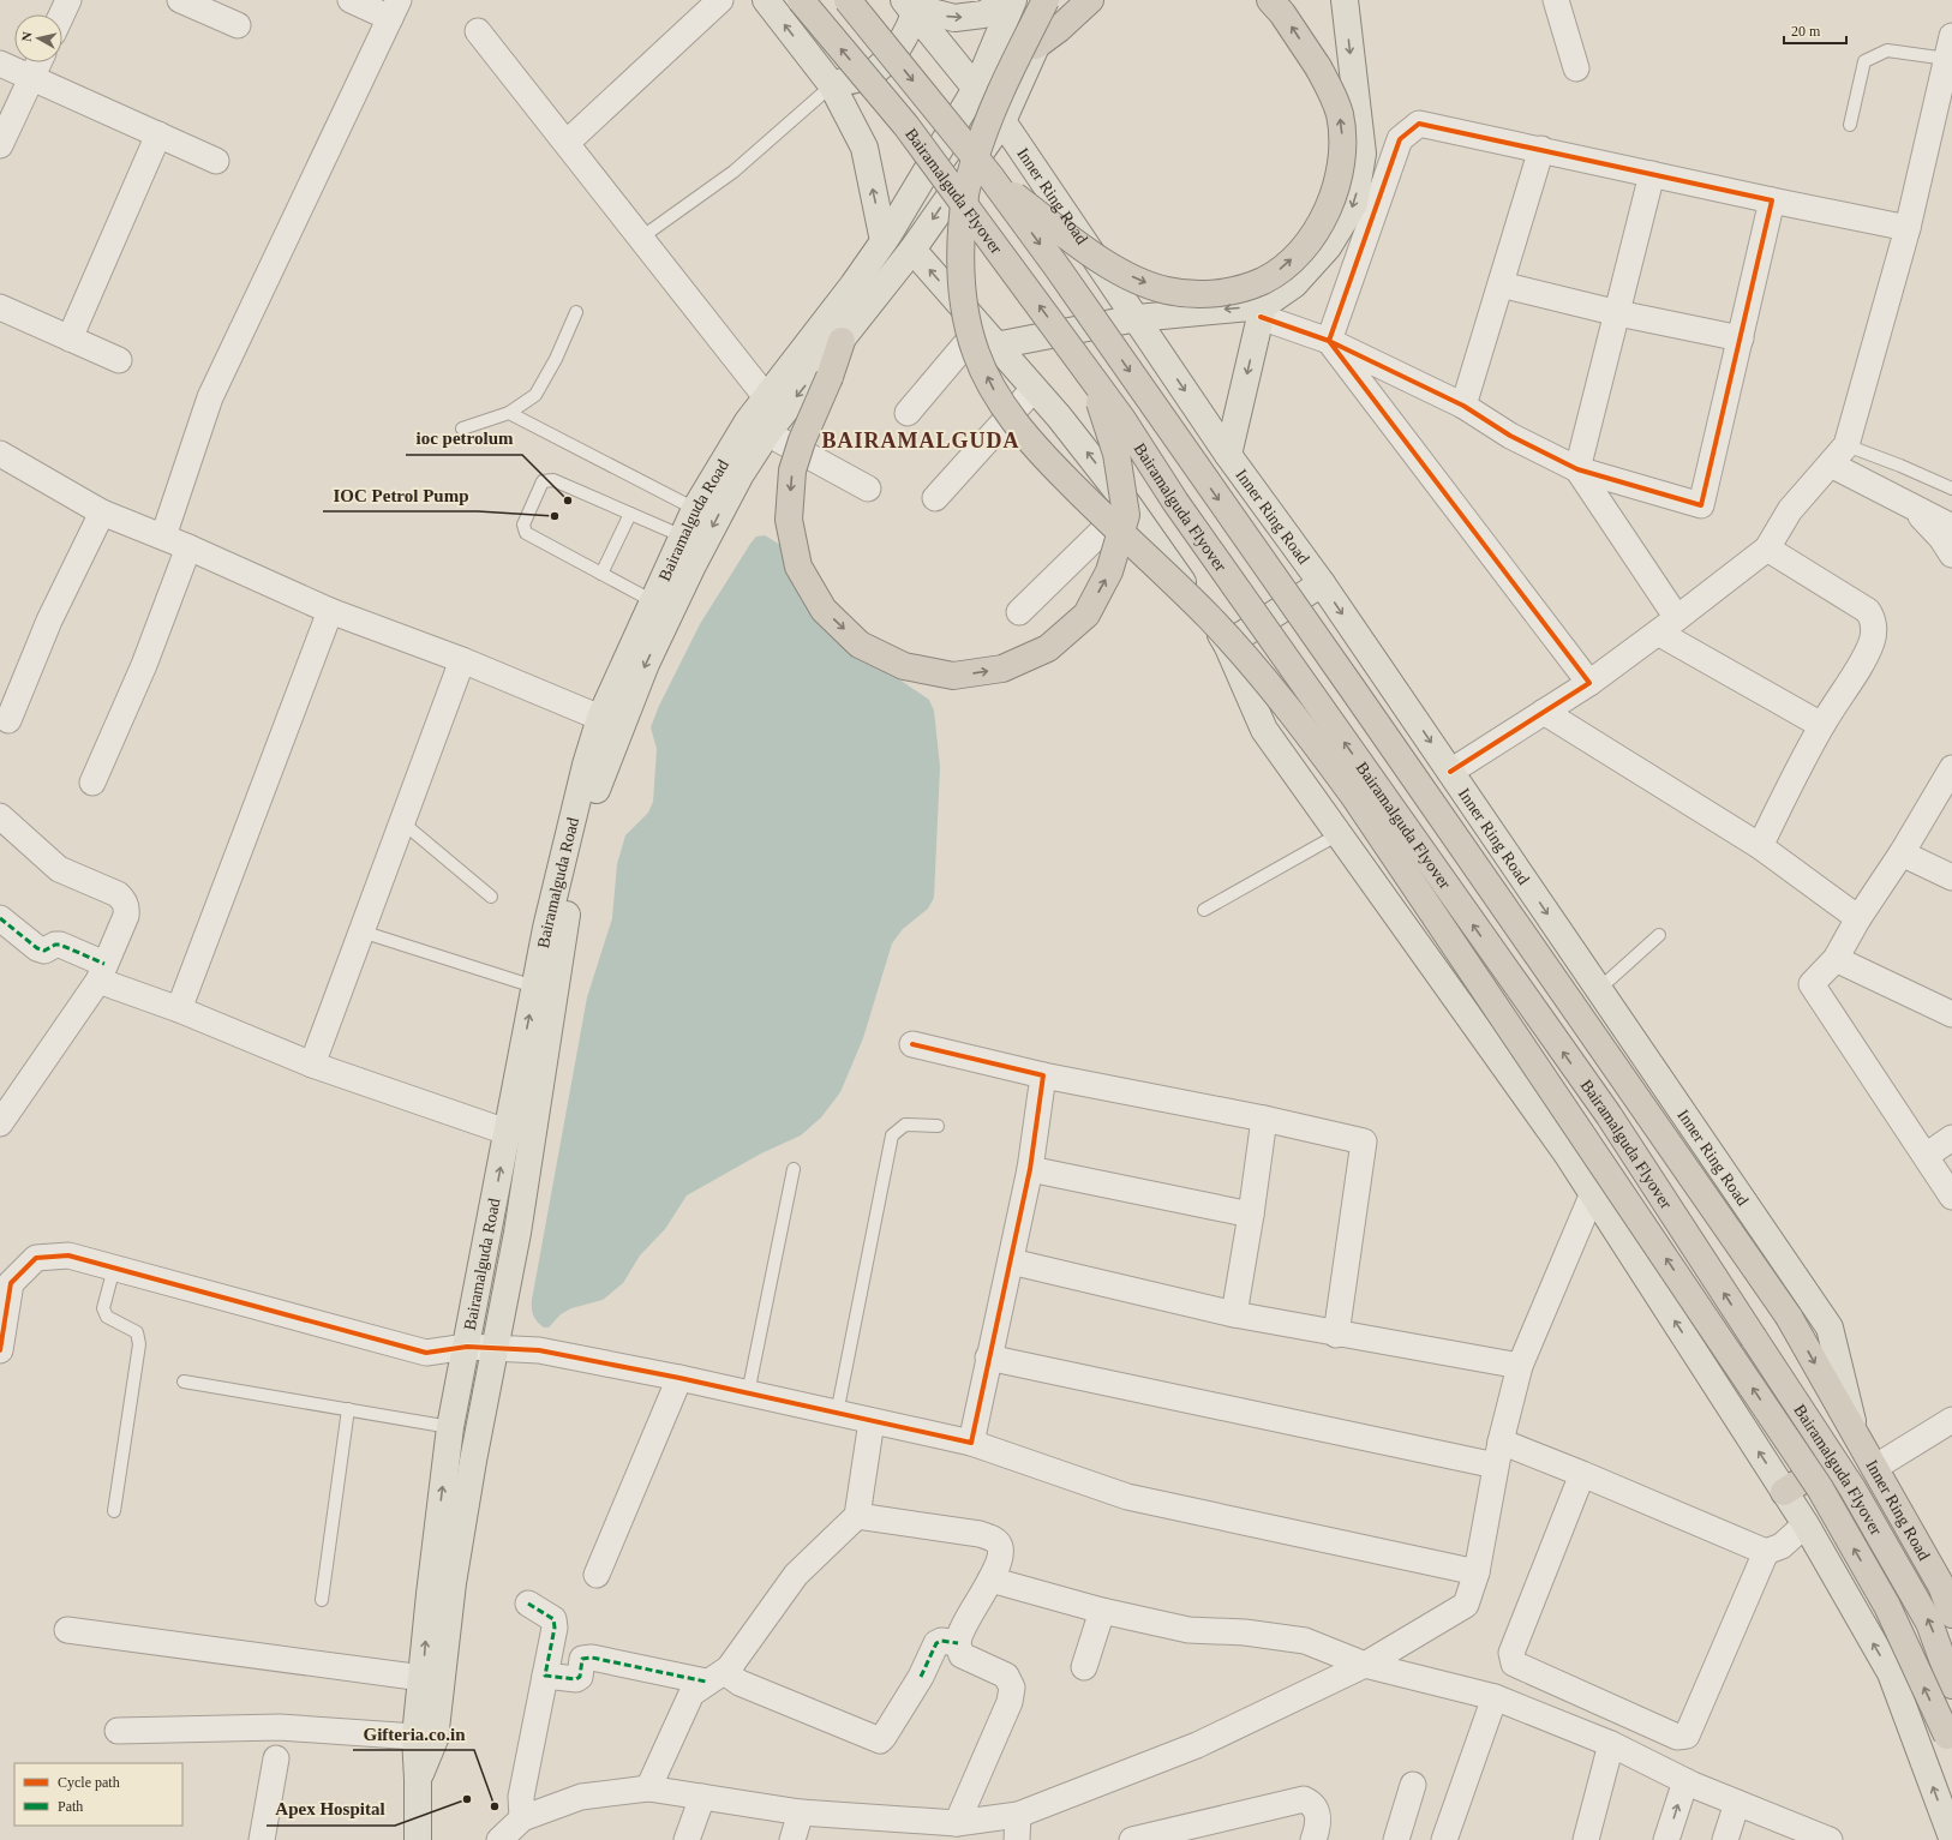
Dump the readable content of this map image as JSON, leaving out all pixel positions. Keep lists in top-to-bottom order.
{
  "streets": {
    "highway": ["Bairamalguda Flyover", "Inner Ring Road"],
    "main road": ["Bairamalguda Road"]
  },
  "crossings": [
    ["Bairamalguda Flyover", "Inner Ring Road"],
    ["Inner Ring Road", "Bairamalguda Road"]
  ],
  "districts": ["BAIRAMALGUDA"],
  "places": [
    "ioc petrolum",
    "IOC Petrol Pump",
    "Apex Hospital",
    "Gifteria.co.in"
  ],
  "legend": ["Cycle path", "Path"],
  "scale_bar": "20 m",
  "north": "left"
}
